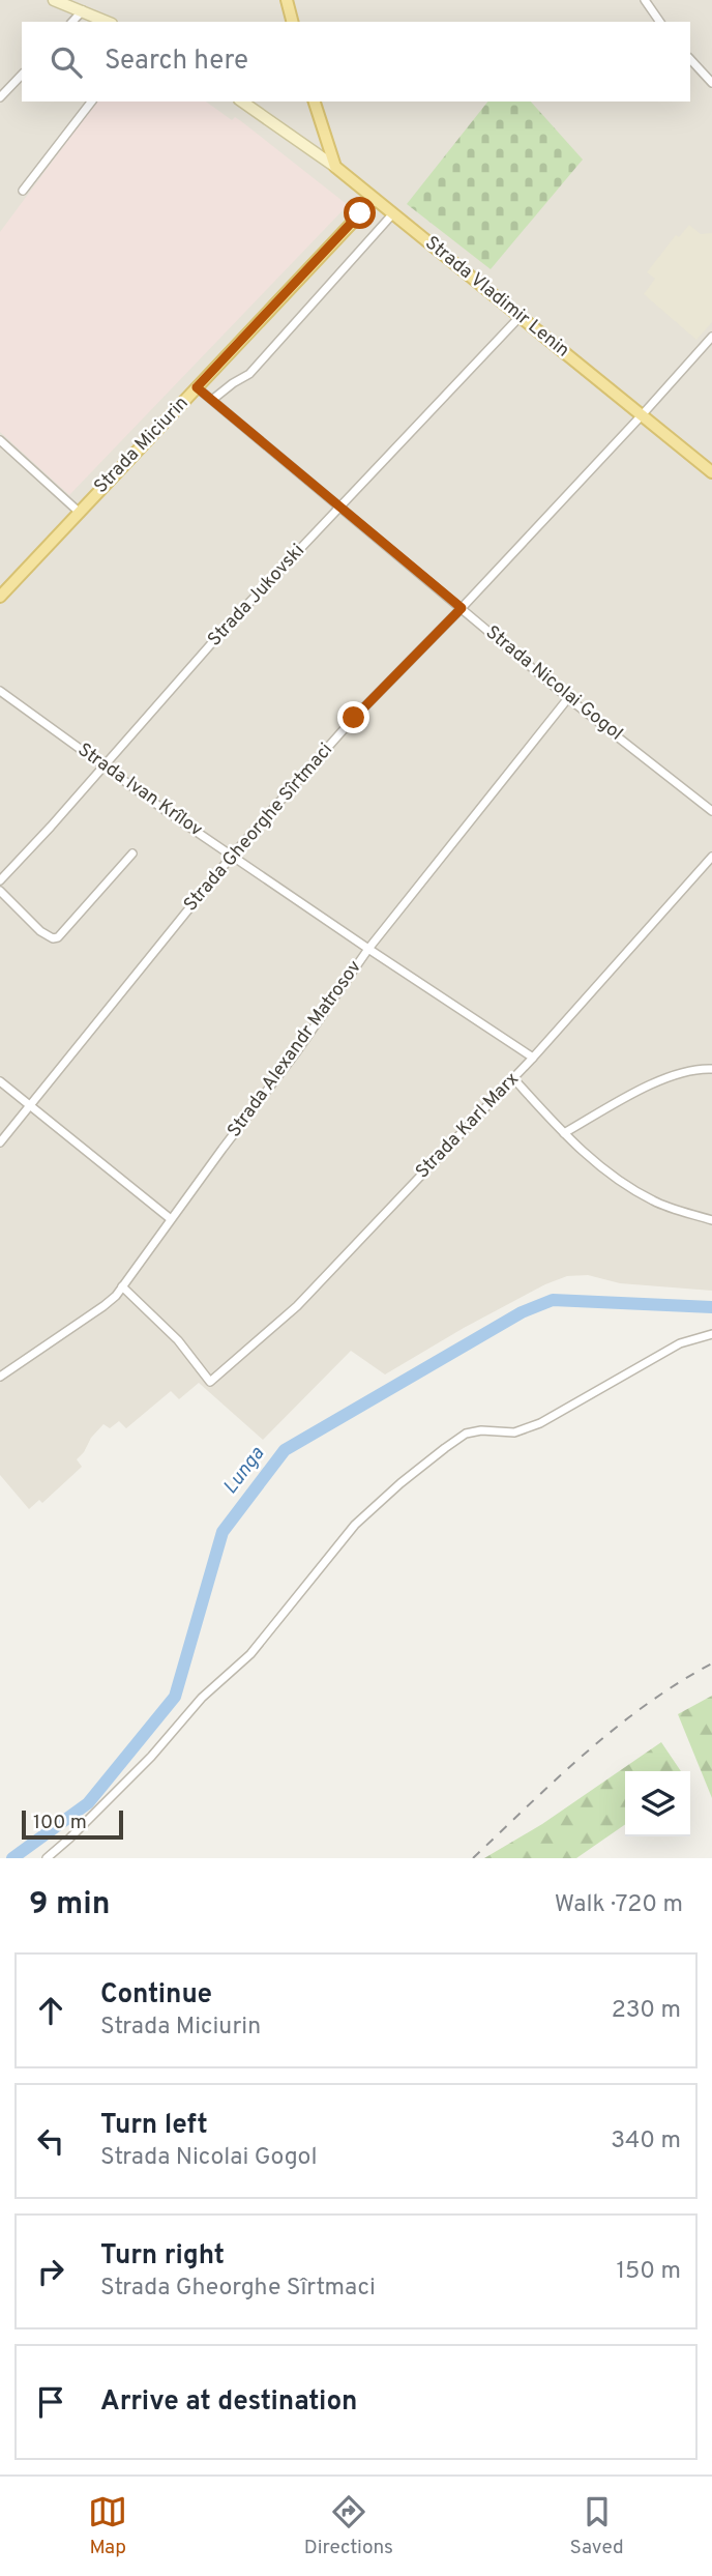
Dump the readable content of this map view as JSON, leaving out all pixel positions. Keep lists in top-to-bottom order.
{
  "streets": {
    "main road": ["Strada Vladimir Lenin", "Strada Miciurin"],
    "street": [
      "Strada Jukovski",
      "Strada Nicolai Gogol",
      "Strada Ivan Krîlov",
      "Strada Gheorghe Sîrtmaci",
      "Strada Alexandr Matrosov",
      "Strada Karl Marx"
    ]
  },
  "crossings": [
    ["Strada Vladimir Lenin", "Strada Miciurin"],
    ["Strada Vladimir Lenin", "Strada Jukovski"],
    ["Strada Vladimir Lenin", "Strada Gheorghe Sîrtmaci"],
    ["Strada Miciurin", "Strada Nicolai Gogol"],
    ["Strada Jukovski", "Strada Nicolai Gogol"],
    ["Strada Jukovski", "Strada Ivan Krîlov"],
    ["Strada Nicolai Gogol", "Strada Gheorghe Sîrtmaci"],
    ["Strada Nicolai Gogol", "Strada Alexandr Matrosov"],
    ["Strada Ivan Krîlov", "Strada Gheorghe Sîrtmaci"],
    ["Strada Ivan Krîlov", "Strada Alexandr Matrosov"],
    ["Strada Ivan Krîlov", "Strada Karl Marx"],
    ["Strada Alexandr Matrosov", "Strada Karl Marx"]
  ],
  "water": ["Lunga"],
  "scale_bar": "100 m",
  "page": {
    "search": "Search here",
    "scale": "100 m",
    "heading": ["9 min", "Walk · 720 m"],
    "list": [
      ["Continue", "Strada Miciurin", "230 m"],
      ["Turn left", "Strada Nicolai Gogol", "340 m"],
      ["Turn right", "Strada Gheorghe Sîrtmaci", "150 m"],
      "Arrive at destination"
    ],
    "nav": ["Map", "Directions", "Saved"]
  }
}
